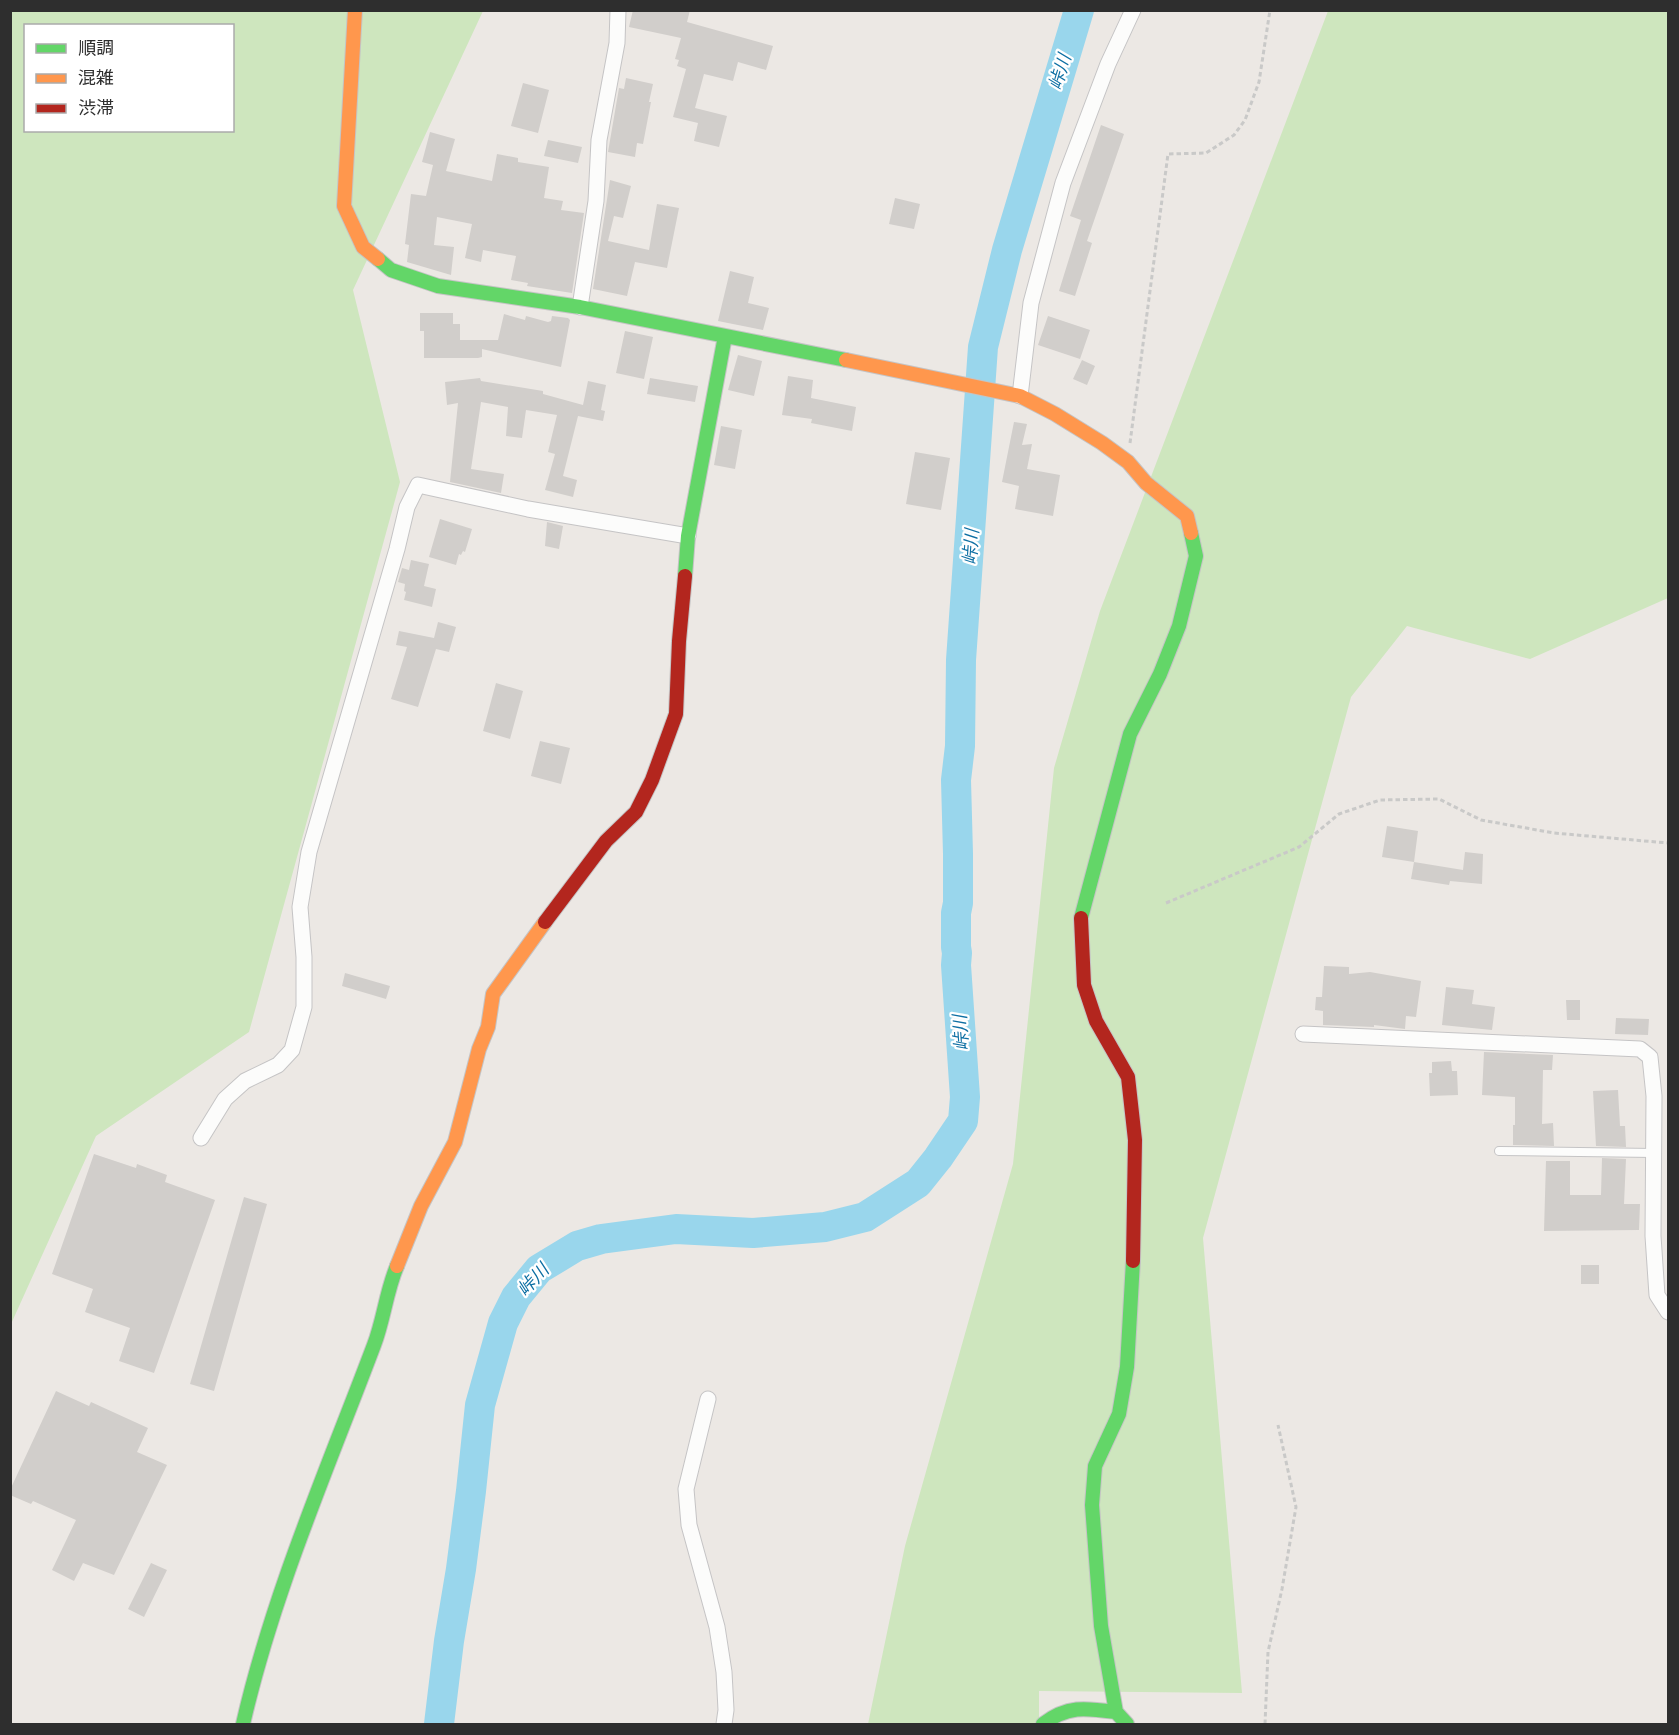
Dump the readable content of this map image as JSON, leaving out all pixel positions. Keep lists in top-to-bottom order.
{
  "water": ["峠川"],
  "legend": ["順調", "混雑", "渋滞"]
}
